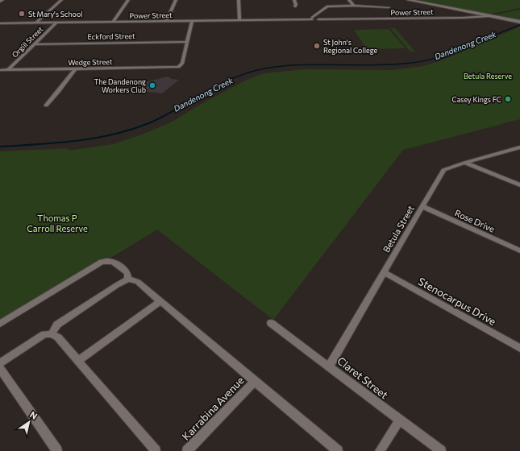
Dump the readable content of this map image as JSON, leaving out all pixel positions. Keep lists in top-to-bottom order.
{
  "streets": {
    "street": [
      "Power Street",
      "Eckford Street",
      "Orgill Street",
      "Wedge Street",
      "Rose Drive",
      "Betula Street",
      "Stenocarpus Drive",
      "Claret Street",
      "Karrabina Avenue"
    ]
  },
  "crossings": [
    ["Power Street", "Orgill Street"],
    ["Eckford Street", "Orgill Street"],
    ["Eckford Street", "Wedge Street"],
    ["Orgill Street", "Wedge Street"],
    ["Rose Drive", "Betula Street"],
    ["Betula Street", "Stenocarpus Drive"],
    ["Betula Street", "Claret Street"]
  ],
  "water": ["Dandenong Creek"],
  "parks": ["Betula Reserve", "Thomas P Carroll Reserve"],
  "places": [
    "St Mary's School",
    "St John's Regional College",
    "The Dandenong Workers Club",
    "Casey Kings FC"
  ],
  "north": "top right"
}
